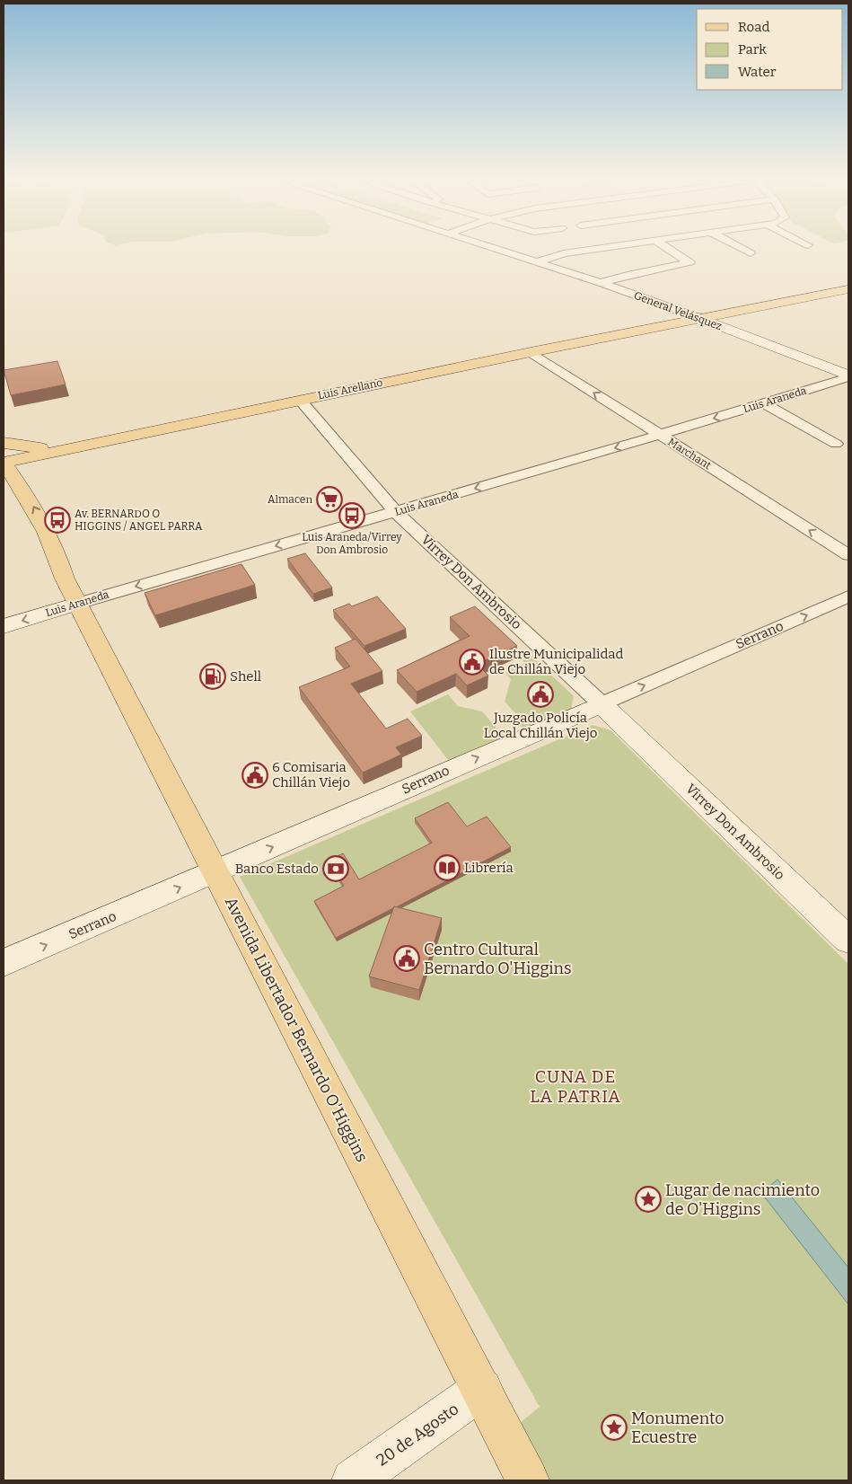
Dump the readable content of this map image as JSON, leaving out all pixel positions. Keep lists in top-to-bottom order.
{
  "streets": {
    "main road": ["Luis Arellano", "Avenida Libertador Bernardo O'Higgins"],
    "street": [
      "General Velásquez",
      "Luis Araneda",
      "Marchant",
      "Virrey Don Ambrosio",
      "Serrano",
      "20 de Agosto"
    ]
  },
  "crossings": [
    ["General Velásquez", "Luis Arellano"],
    ["General Velásquez", "Luis Araneda"],
    ["Luis Arellano", "Marchant"],
    ["Luis Arellano", "Virrey Don Ambrosio"],
    ["Luis Arellano", "Avenida Libertador Bernardo O'Higgins"],
    ["Luis Araneda", "Marchant"],
    ["Luis Araneda", "Virrey Don Ambrosio"],
    ["Luis Araneda", "Avenida Libertador Bernardo O'Higgins"],
    ["Virrey Don Ambrosio", "Serrano"],
    ["Serrano", "Avenida Libertador Bernardo O'Higgins"],
    ["Avenida Libertador Bernardo O'Higgins", "20 de Agosto"]
  ],
  "one_way": ["Luis Araneda", "Marchant", "Serrano"],
  "districts": ["CUNA DE LA PATRIA"],
  "places": {
    "supermarket": ["Almacen"],
    "bus stop": ["Luis Araneda/Virrey Don Ambrosio", "Av. BERNARDO O HIGGINS / ANGEL PARRA"],
    "public building": [
      "Ilustre Municipalidad de Chillán Viejo",
      "Juzgado Policía Local Chillán Viejo",
      "6 Comisaria Chillán Viejo",
      "Centro Cultural Bernardo O'Higgins"
    ],
    "fuel station": ["Shell"],
    "library": ["Librería"],
    "bank": ["Banco Estado"],
    "place": ["Lugar de nacimiento de O'Higgins", "Monumento Ecuestre"]
  },
  "legend": ["Road", "Park", "Water"]
}
